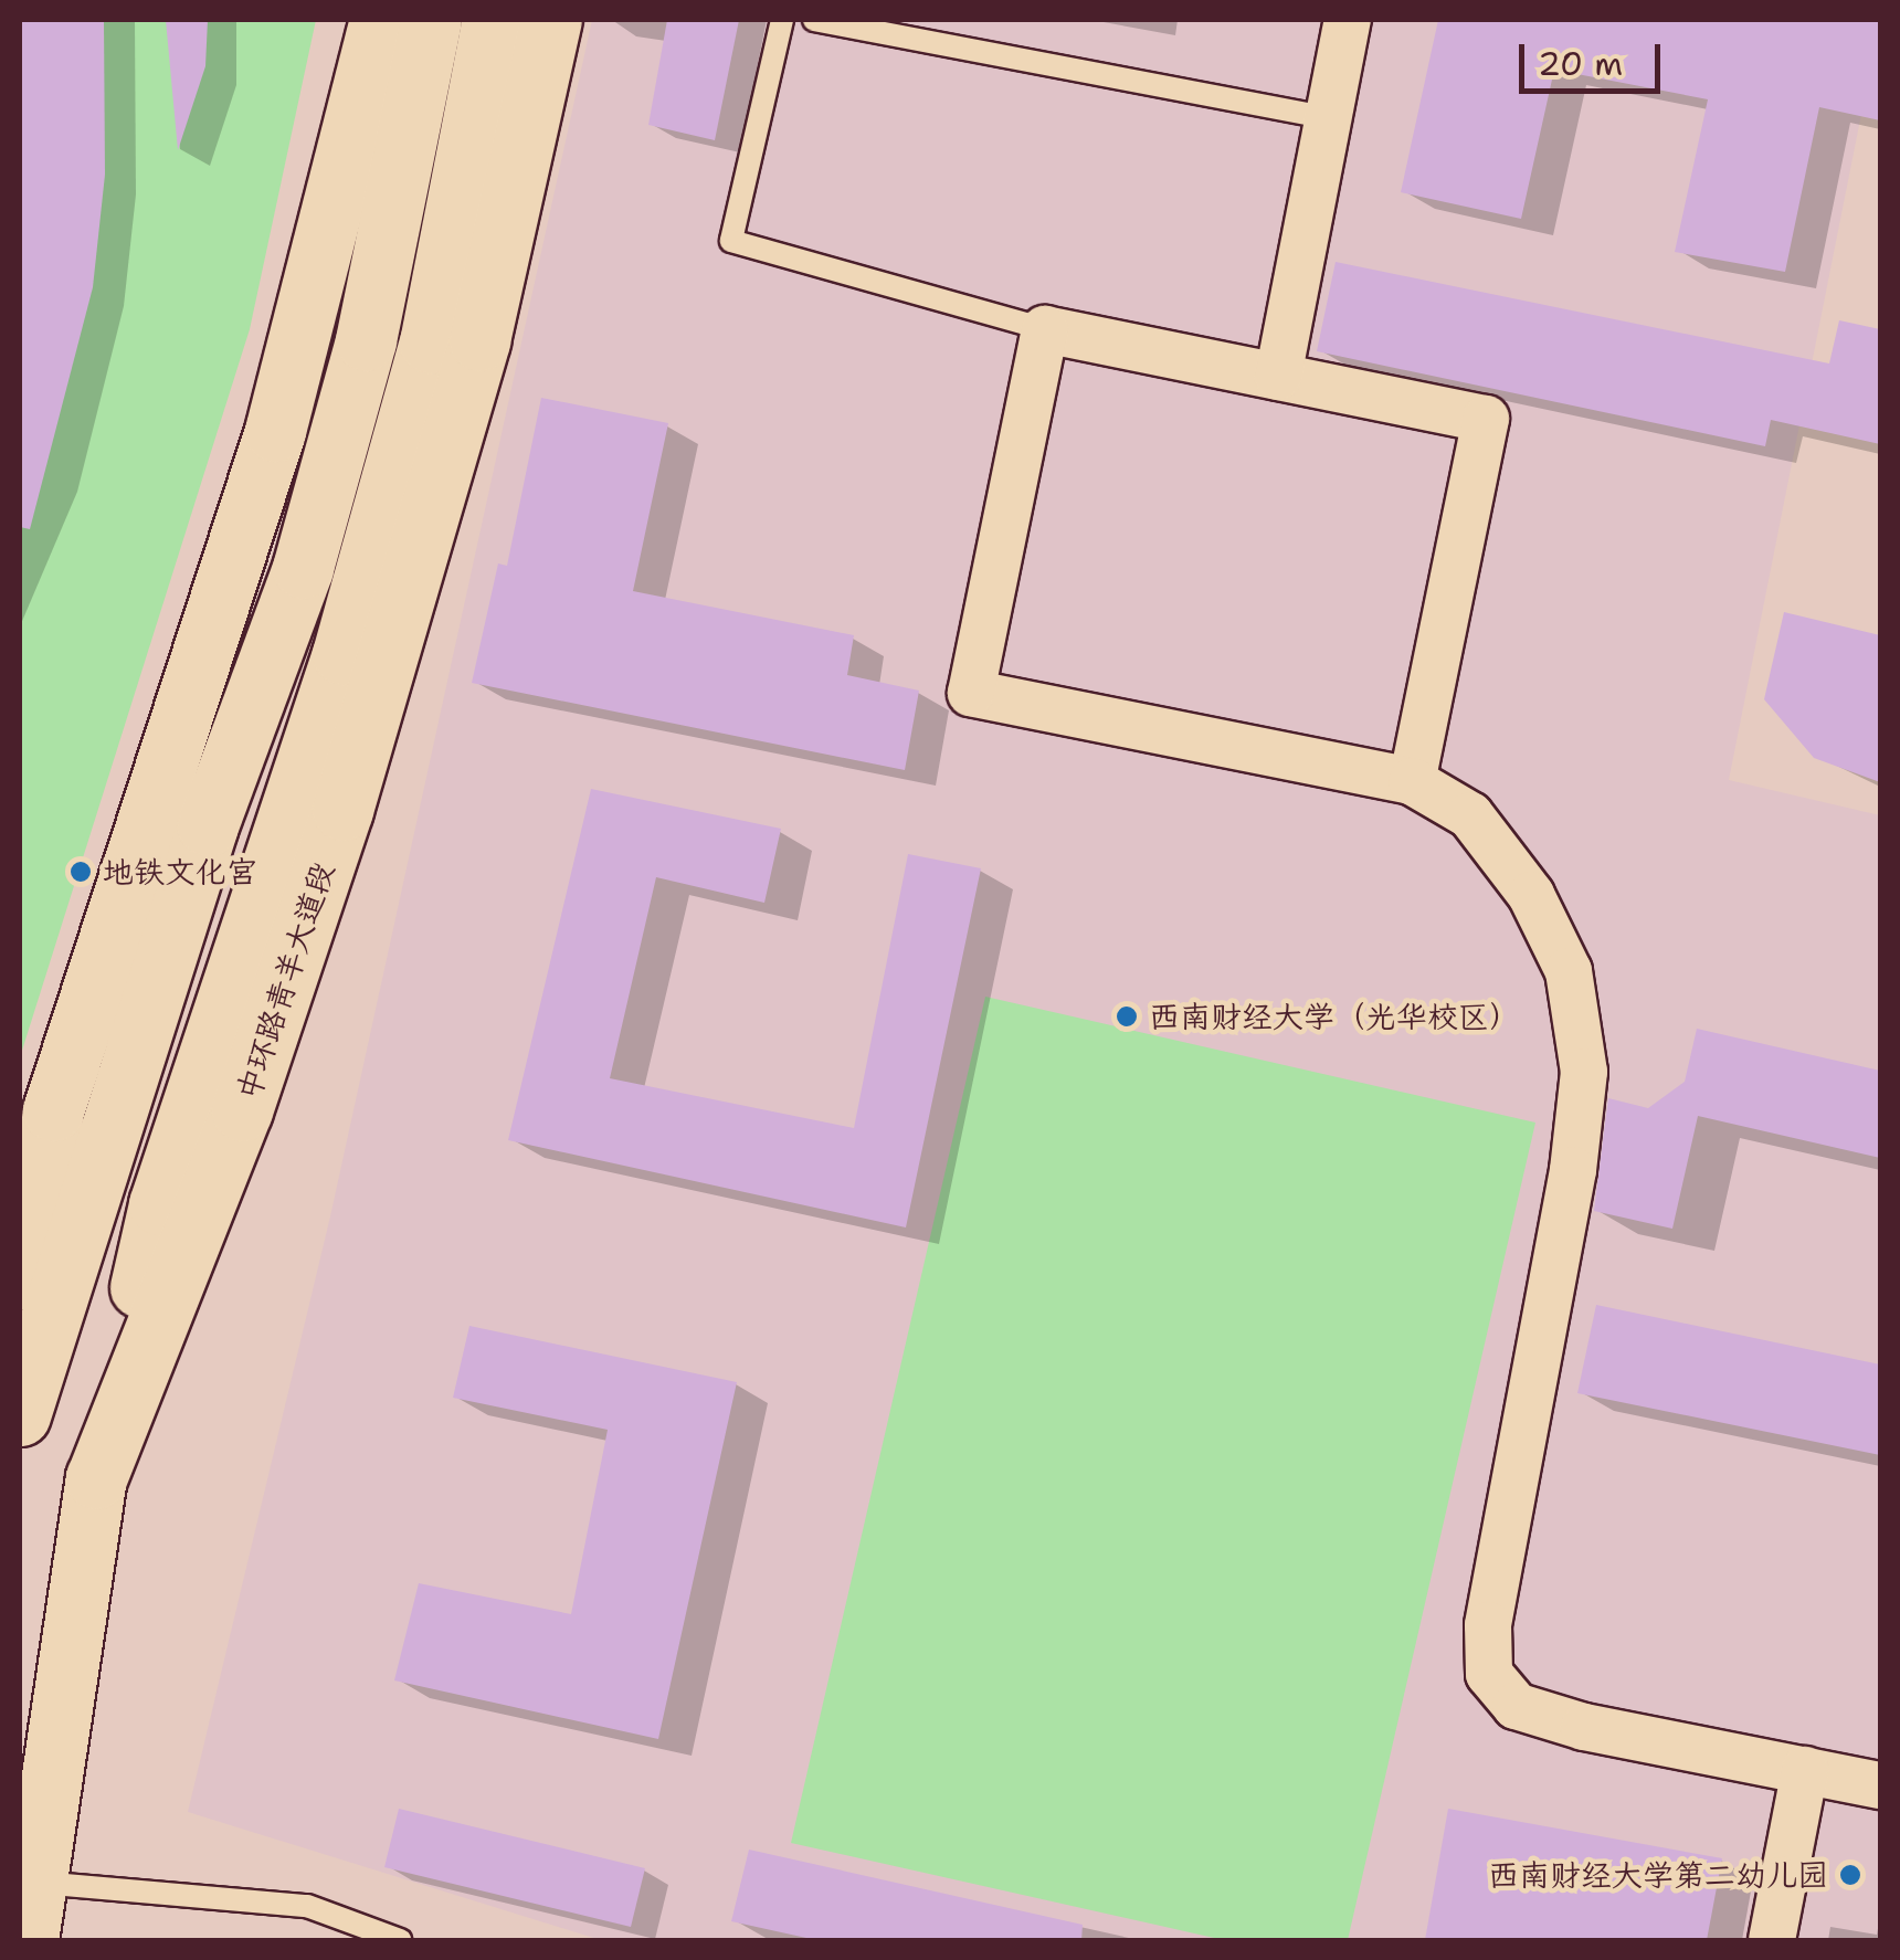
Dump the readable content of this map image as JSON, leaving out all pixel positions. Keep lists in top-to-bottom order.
{
  "streets": {
    "main road": ["中环路青羊大道段"]
  },
  "places": ["地铁文化宫", "西南财经大学（光华校区）", "西南财经大学第二幼儿园"],
  "scale_bar": "20 m"
}
